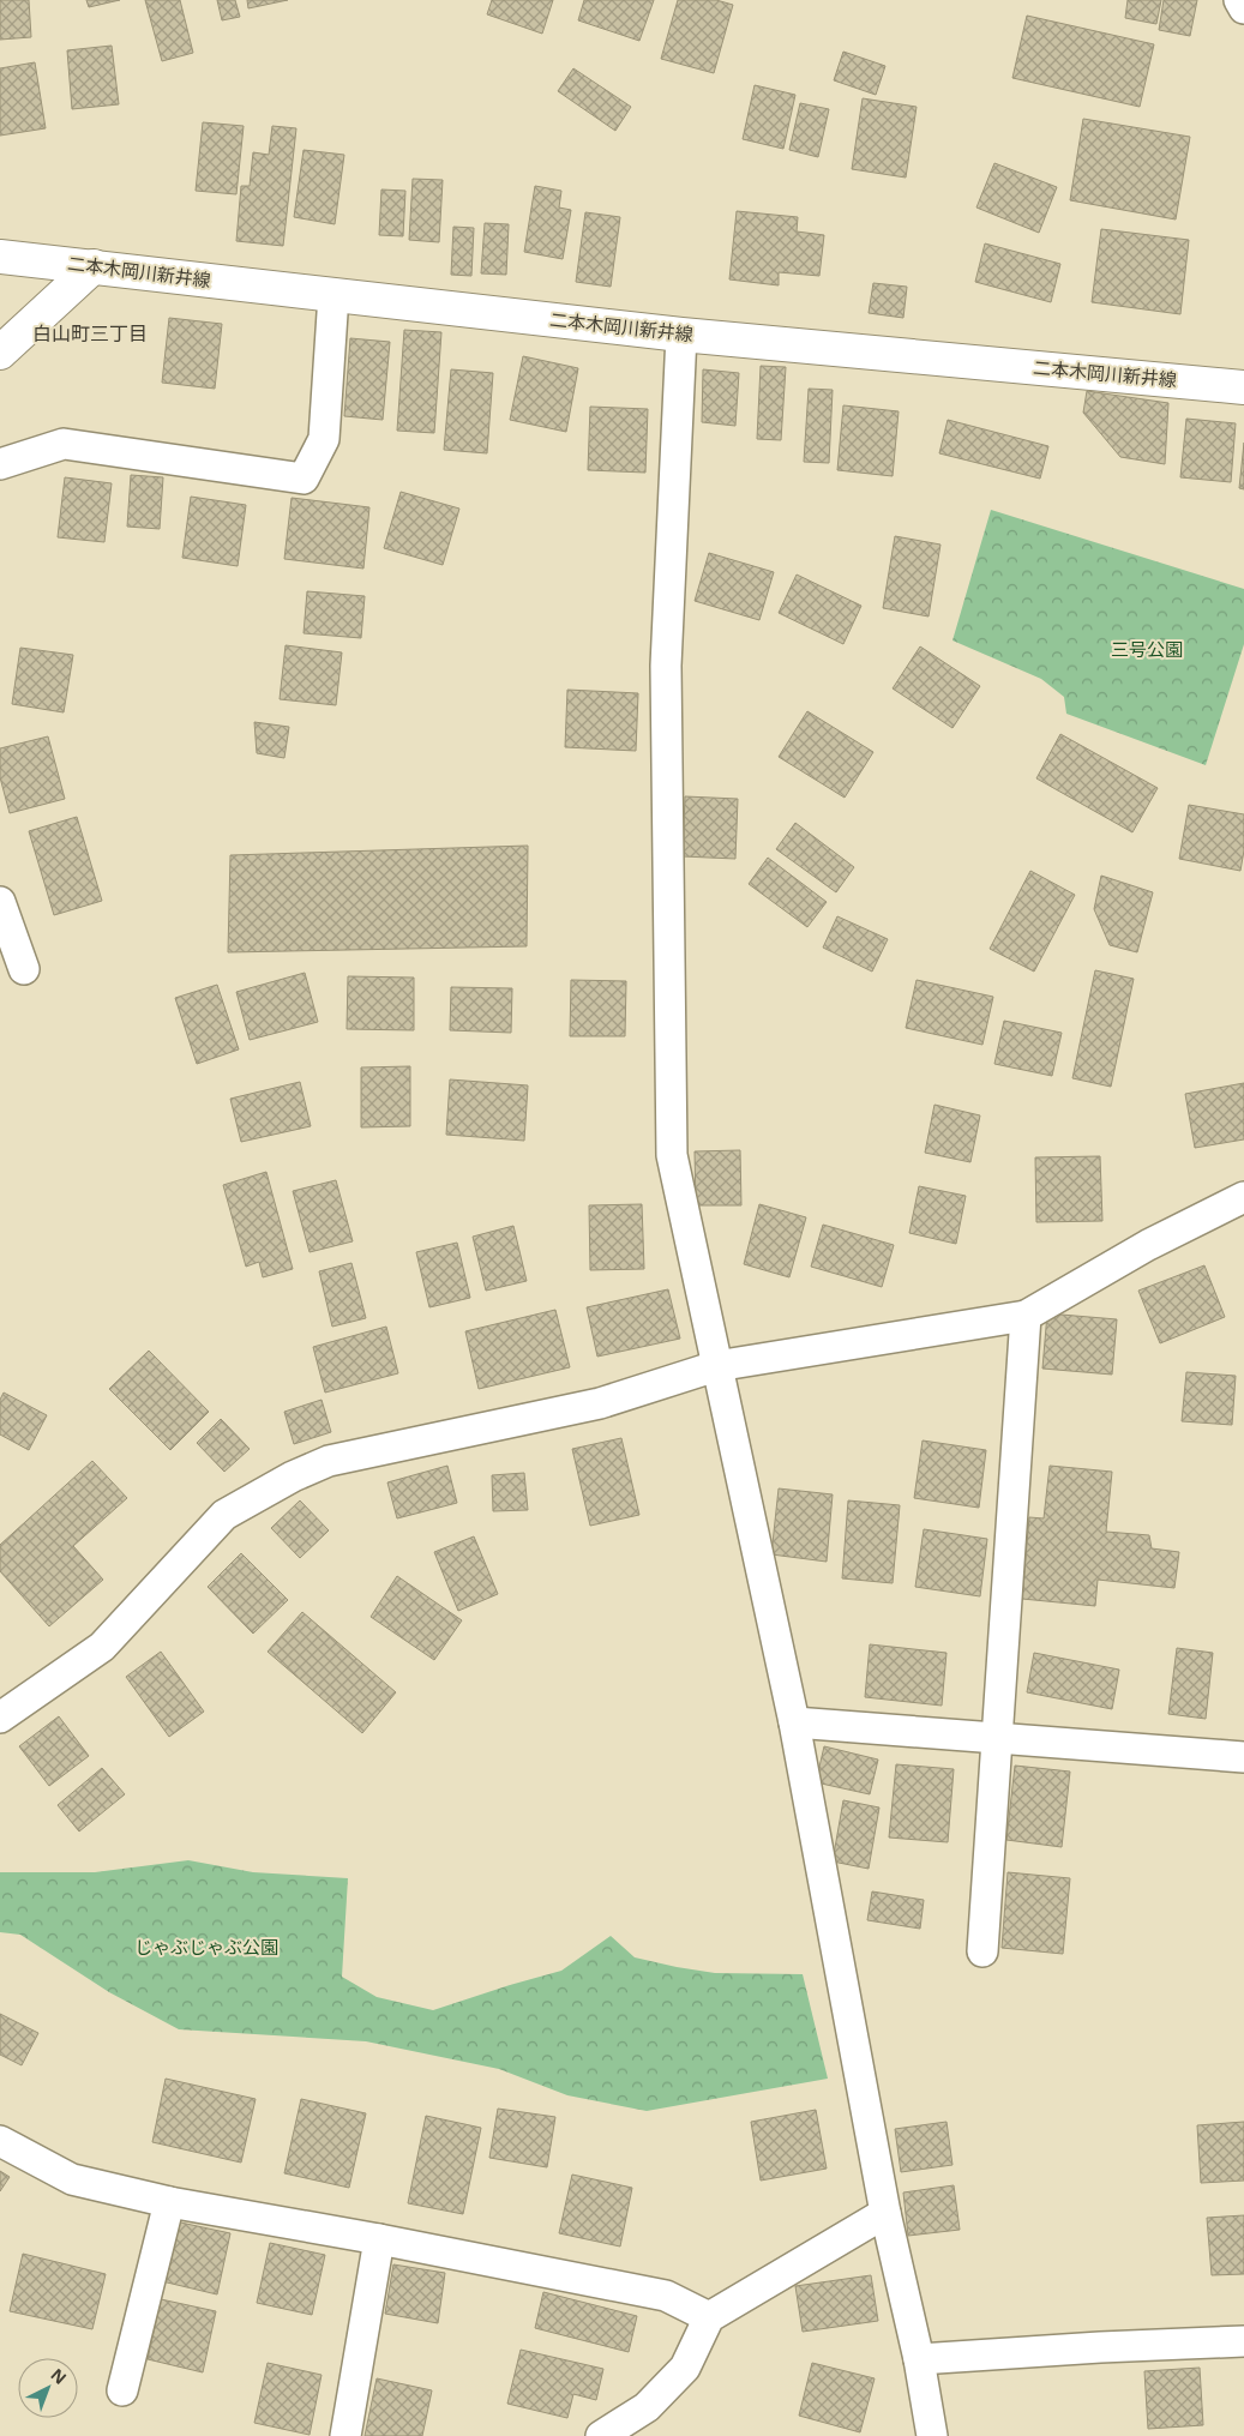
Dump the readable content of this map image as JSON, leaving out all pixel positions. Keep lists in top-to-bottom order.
{
  "streets": {
    "main road": ["二本木岡川新井線"]
  },
  "districts": ["白山町三丁目"],
  "parks": ["三号公園", "じゃぶじゃぶ公園"],
  "north": "top right"
}
